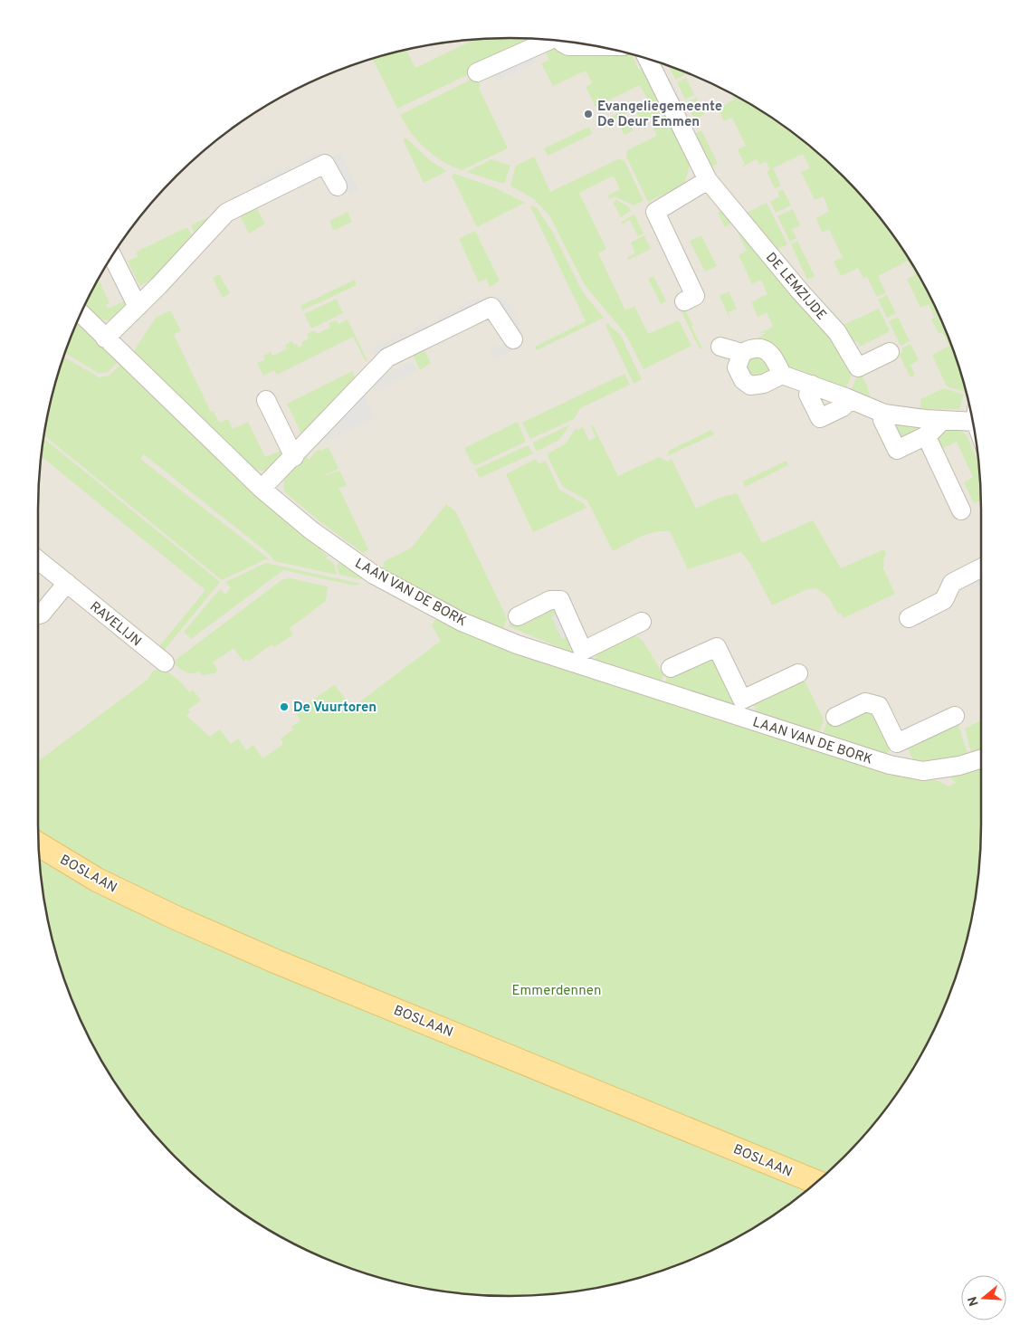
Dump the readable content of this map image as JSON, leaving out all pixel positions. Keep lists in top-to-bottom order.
{
  "streets": {
    "main road": ["BOSLAAN"],
    "street": ["DE LEMZIJDE", "LAAN VAN DE BORK", "RAVELIJN"]
  },
  "parks": ["Emmerdennen"],
  "places": ["Evangeliegemeente De Deur Emmen", "De Vuurtoren"],
  "north": "left"
}
